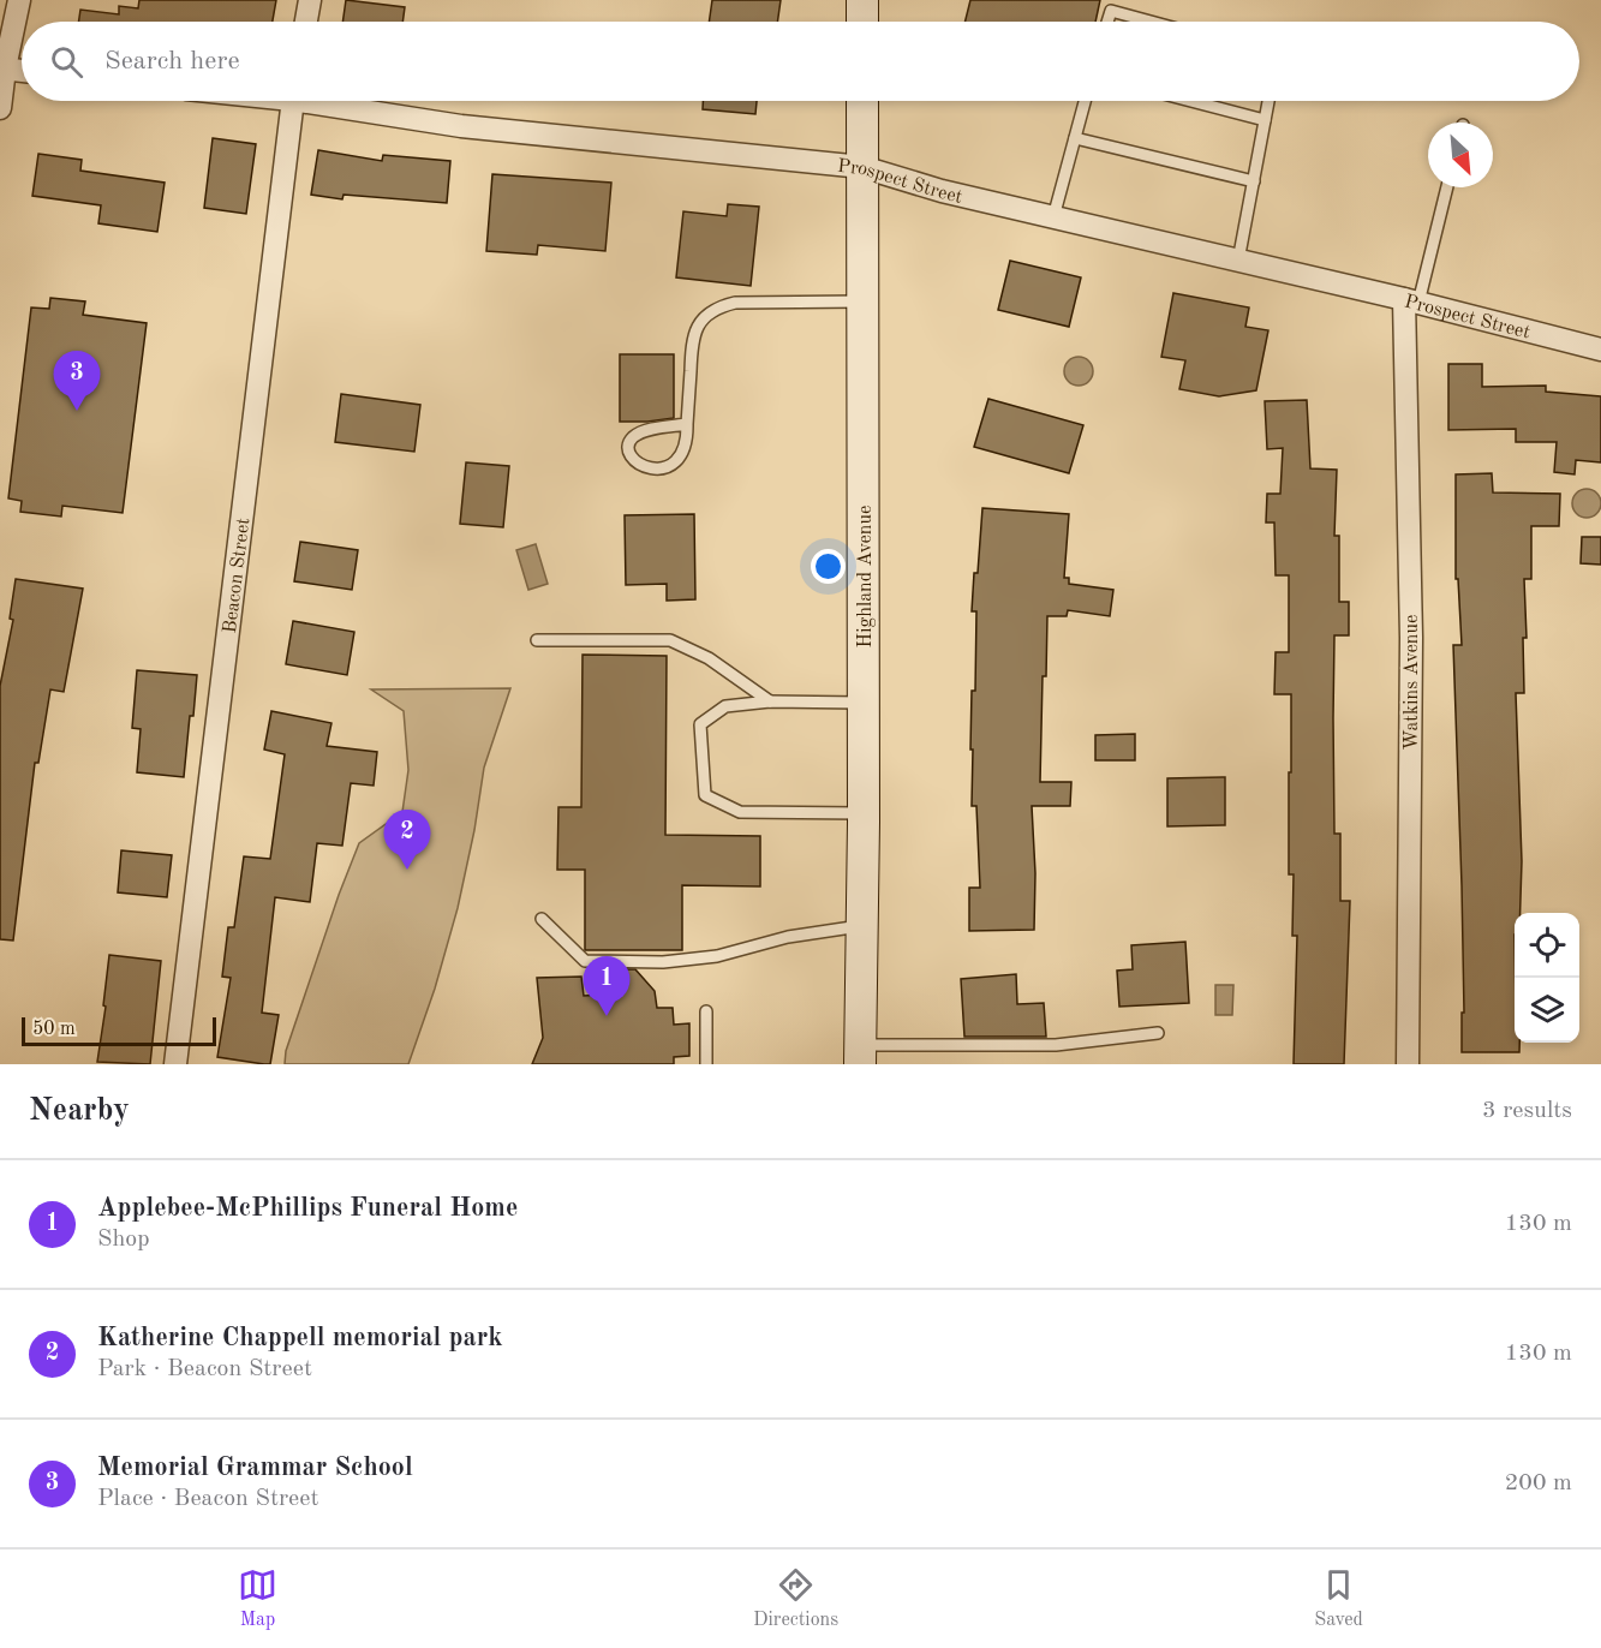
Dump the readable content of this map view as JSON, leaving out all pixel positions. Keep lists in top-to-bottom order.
{
  "streets": {
    "street": [
      "Prospect Street",
      "Beacon Street",
      "Highland Avenue",
      "Watkins Avenue"
    ]
  },
  "crossings": [
    ["Prospect Street", "Highland Avenue"],
    ["Prospect Street", "Watkins Avenue"]
  ],
  "scale_bar": "50 m",
  "north": "bottom right",
  "page": {
    "search": "Search here",
    "pins": ["3", "2", "1"],
    "scale": "50 m",
    "heading": ["Nearby", "3 results"],
    "list": [
      {
        "mark": "1",
        "name": "Applebee-McPhillips Funeral Home",
        "note": "Shop",
        "value": "130 m"
      },
      {
        "mark": "2",
        "name": "Katherine Chappell memorial park",
        "note": "Park · Beacon Street",
        "value": "130 m"
      },
      {
        "mark": "3",
        "name": "Memorial Grammar School",
        "note": "Place · Beacon Street",
        "value": "200 m"
      }
    ],
    "nav": ["Map", "Directions", "Saved"]
  }
}
